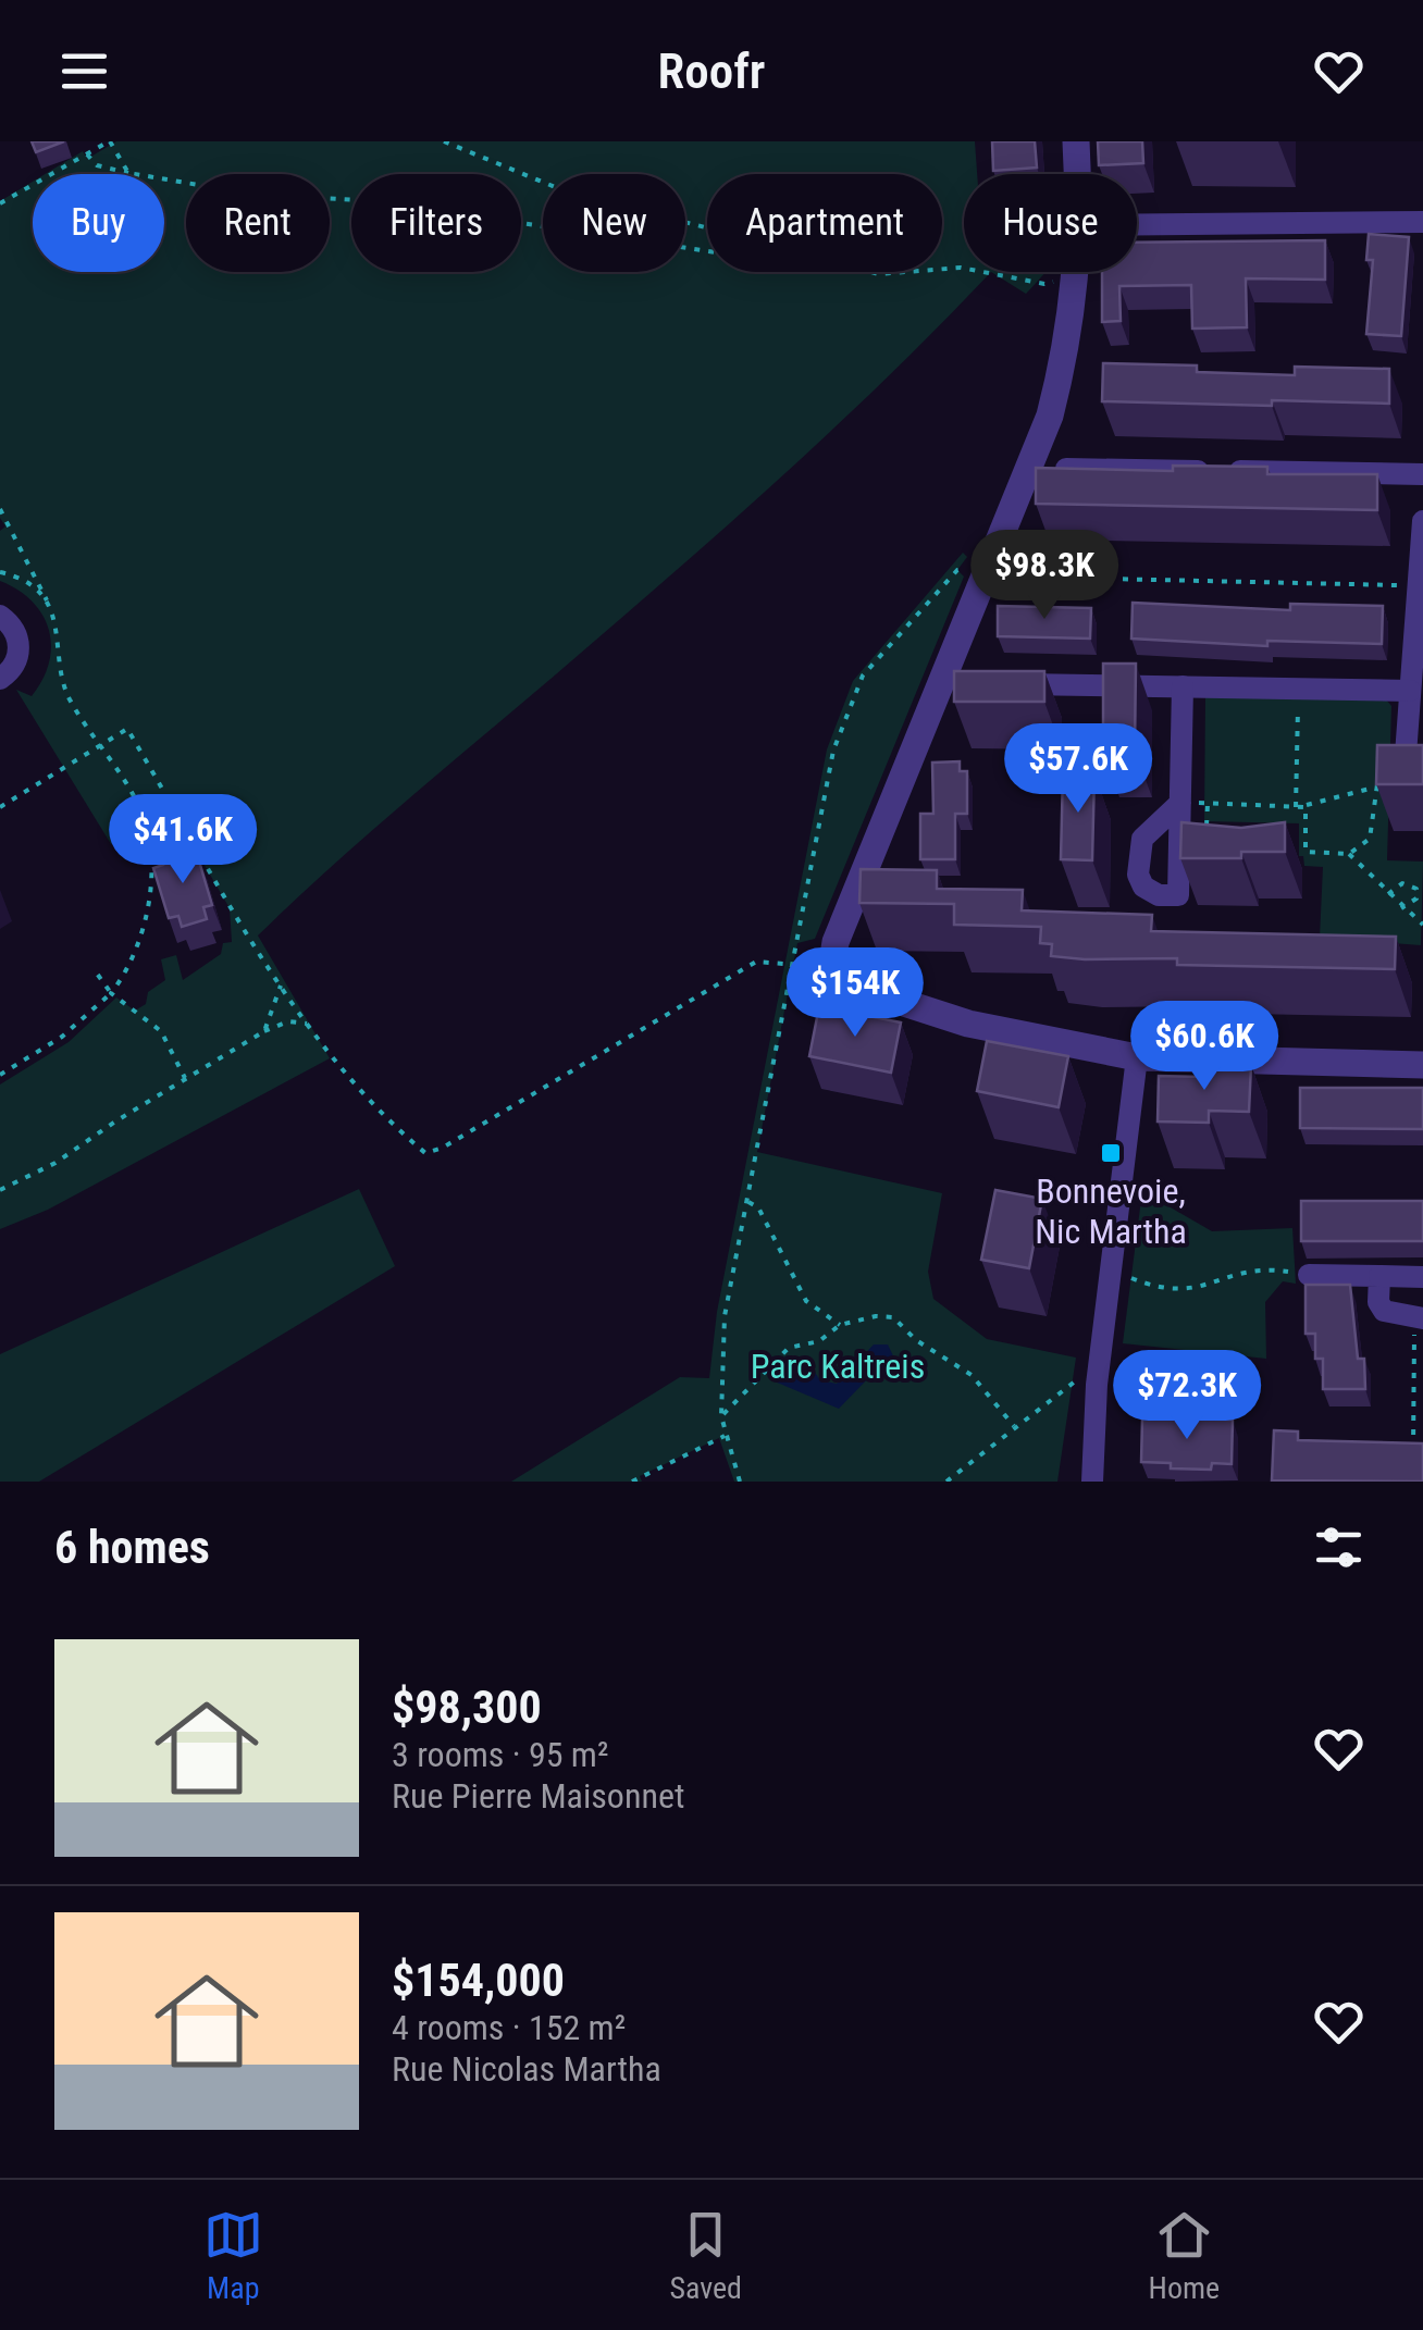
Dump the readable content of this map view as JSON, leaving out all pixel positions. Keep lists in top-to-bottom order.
{
  "parks": ["Parc Kaltreis"],
  "places": {
    "transit": ["Bonnevoie, Nic Martha"]
  },
  "page": {
    "header": "Roofr",
    "chip": [
      "Buy",
      "Rent",
      "Filters",
      "New",
      "Apartment",
      "House"
    ],
    "price": [
      "$98.3K",
      "$57.6K",
      "$41.6K",
      "$154K",
      "$60.6K",
      "$72.3K"
    ],
    "heading": "6 homes",
    "list": [
      {
        "name": "$98,300",
        "note": "3 rooms · 95 m² · Rue Pierre Maisonnet"
      },
      {
        "name": "$154,000",
        "note": "4 rooms · 152 m² · Rue Nicolas Martha"
      }
    ],
    "tabs": ["Map", "Saved", "Home"]
  }
}
